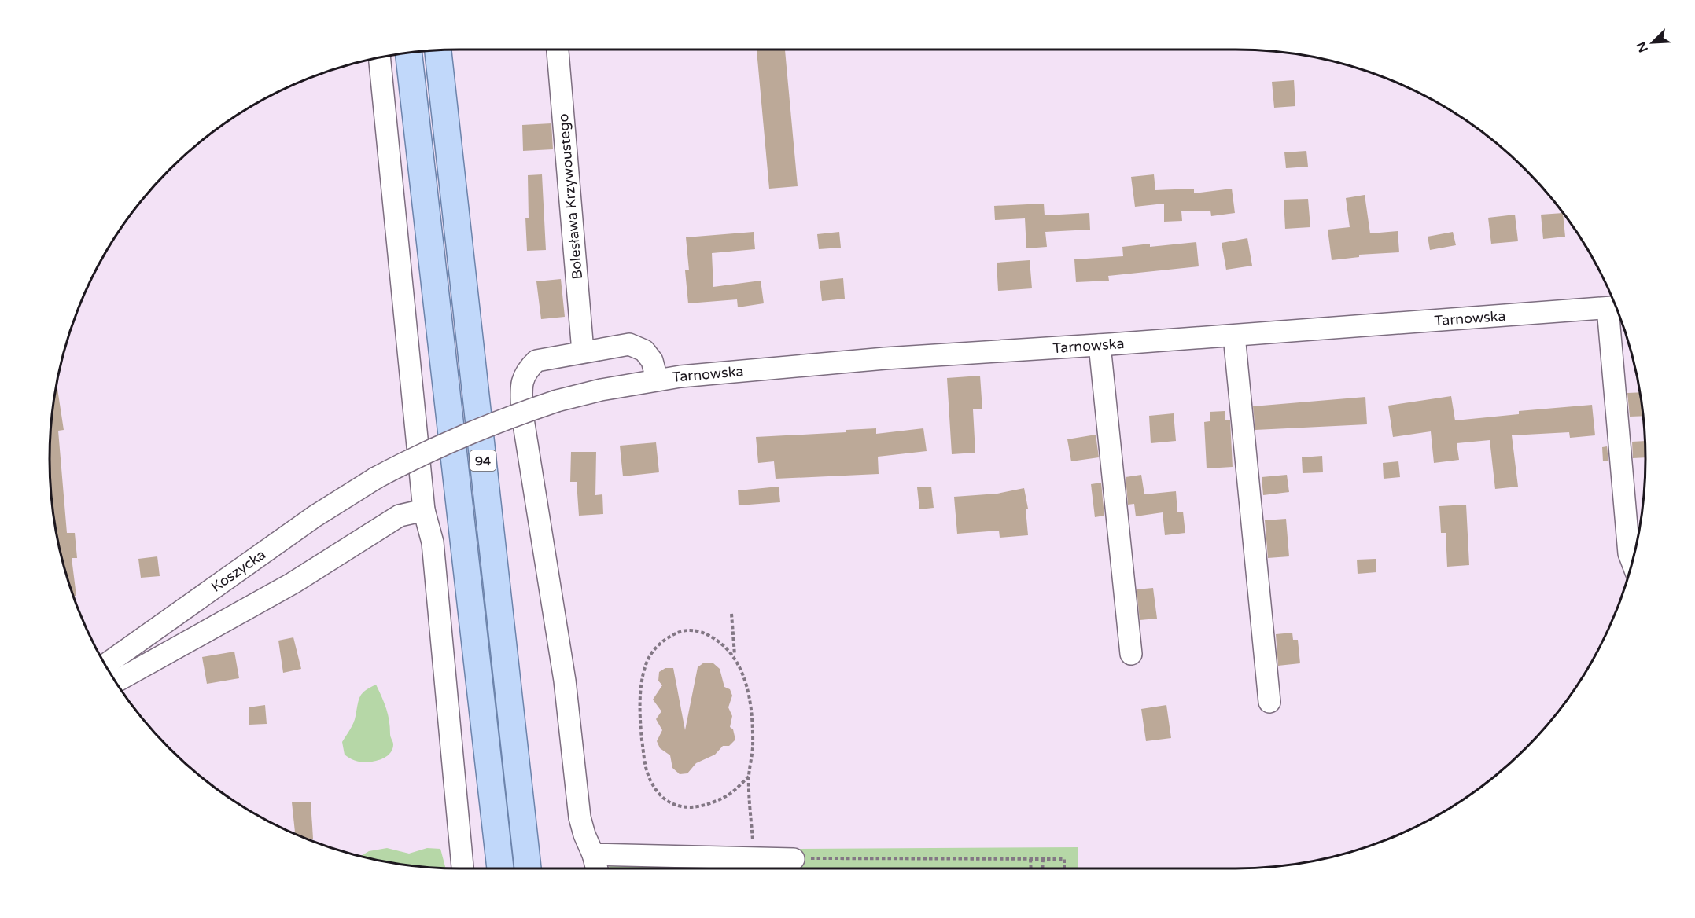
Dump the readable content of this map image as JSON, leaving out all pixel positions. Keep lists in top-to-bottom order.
{
  "streets": {
    "main road": ["94"],
    "street": ["Bolesława Krzywoustego", "Tarnowska", "Koszycka"]
  },
  "crossings": [
    ["Tarnowska", "Koszycka"]
  ],
  "north": "bottom left"
}
